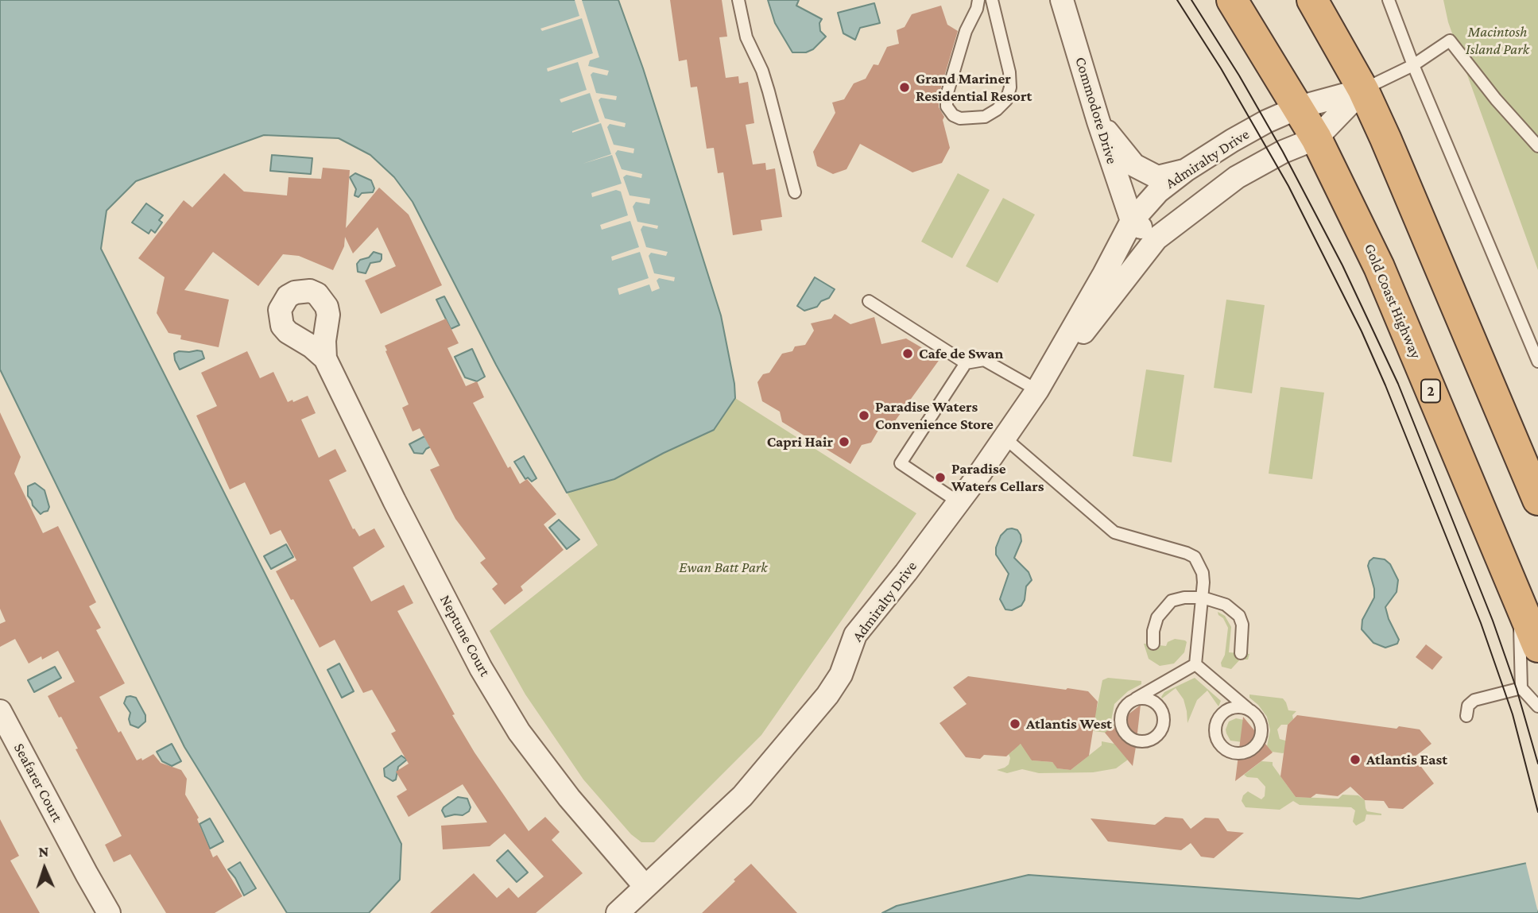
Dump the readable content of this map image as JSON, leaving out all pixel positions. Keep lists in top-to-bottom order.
{
  "streets": {
    "highway": ["Gold Coast Highway", "2"],
    "street": [
      "Commodore Drive",
      "Admiralty Drive",
      "Neptune Court",
      "Seafarer Court"
    ]
  },
  "crossings": [
    ["Commodore Drive", "Admiralty Drive"],
    ["Admiralty Drive", "Gold Coast Highway"],
    ["Admiralty Drive", "Neptune Court"]
  ],
  "parks": ["Macintosh Island Park", "Ewan Batt Park"],
  "places": [
    "Grand Mariner Residential Resort",
    "Cafe de Swan",
    "Paradise Waters Convenience Store",
    "Capri Hair",
    "Paradise Waters Cellars",
    "Atlantis West",
    "Atlantis East"
  ],
  "north": "top"
}
